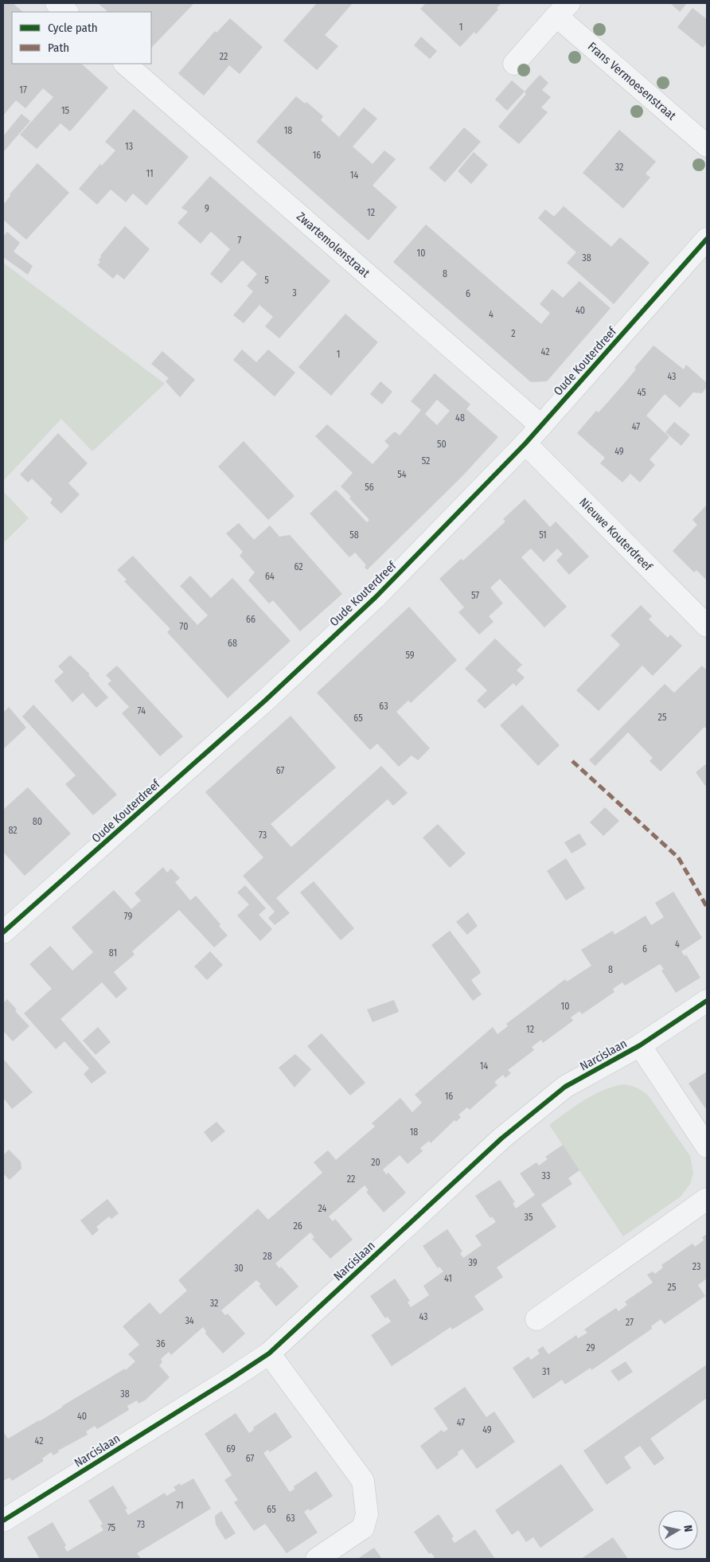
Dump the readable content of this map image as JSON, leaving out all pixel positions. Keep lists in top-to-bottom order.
{
  "streets": {
    "street": [
      "Frans Vermoesenstraat",
      "Zwartemolenstraat",
      "Oude Kouterdreef",
      "Nieuwe Kouterdreef",
      "Narcislaan"
    ]
  },
  "crossings": [
    ["Zwartemolenstraat", "Oude Kouterdreef"],
    ["Oude Kouterdreef", "Nieuwe Kouterdreef"]
  ],
  "house_numbers": [
    "1",
    "22",
    "17",
    "15",
    "18",
    "13",
    "16",
    "32",
    "11",
    "14",
    "9",
    "12",
    "7",
    "10",
    "38",
    "8",
    "5",
    "3",
    "6",
    "40",
    "4",
    "2",
    "42",
    "1",
    "43",
    "45",
    "48",
    "47",
    "50",
    "49",
    "52",
    "54",
    "56",
    "58",
    "51",
    "62",
    "64",
    "57",
    "66",
    "70",
    "68",
    "59",
    "63",
    "74",
    "25",
    "65",
    "67",
    "80",
    "82",
    "73",
    "79",
    "4",
    "6",
    "81",
    "8",
    "10",
    "12",
    "14",
    "16",
    "18",
    "20",
    "33",
    "22",
    "24",
    "35",
    "26",
    "28",
    "39",
    "23",
    "30",
    "41",
    "25",
    "32",
    "43",
    "34",
    "27",
    "36",
    "29",
    "31",
    "38",
    "40",
    "47",
    "49",
    "42",
    "69",
    "67",
    "71",
    "65",
    "63",
    "73",
    "75"
  ],
  "legend": ["Cycle path", "Path"],
  "north": "right"
}
